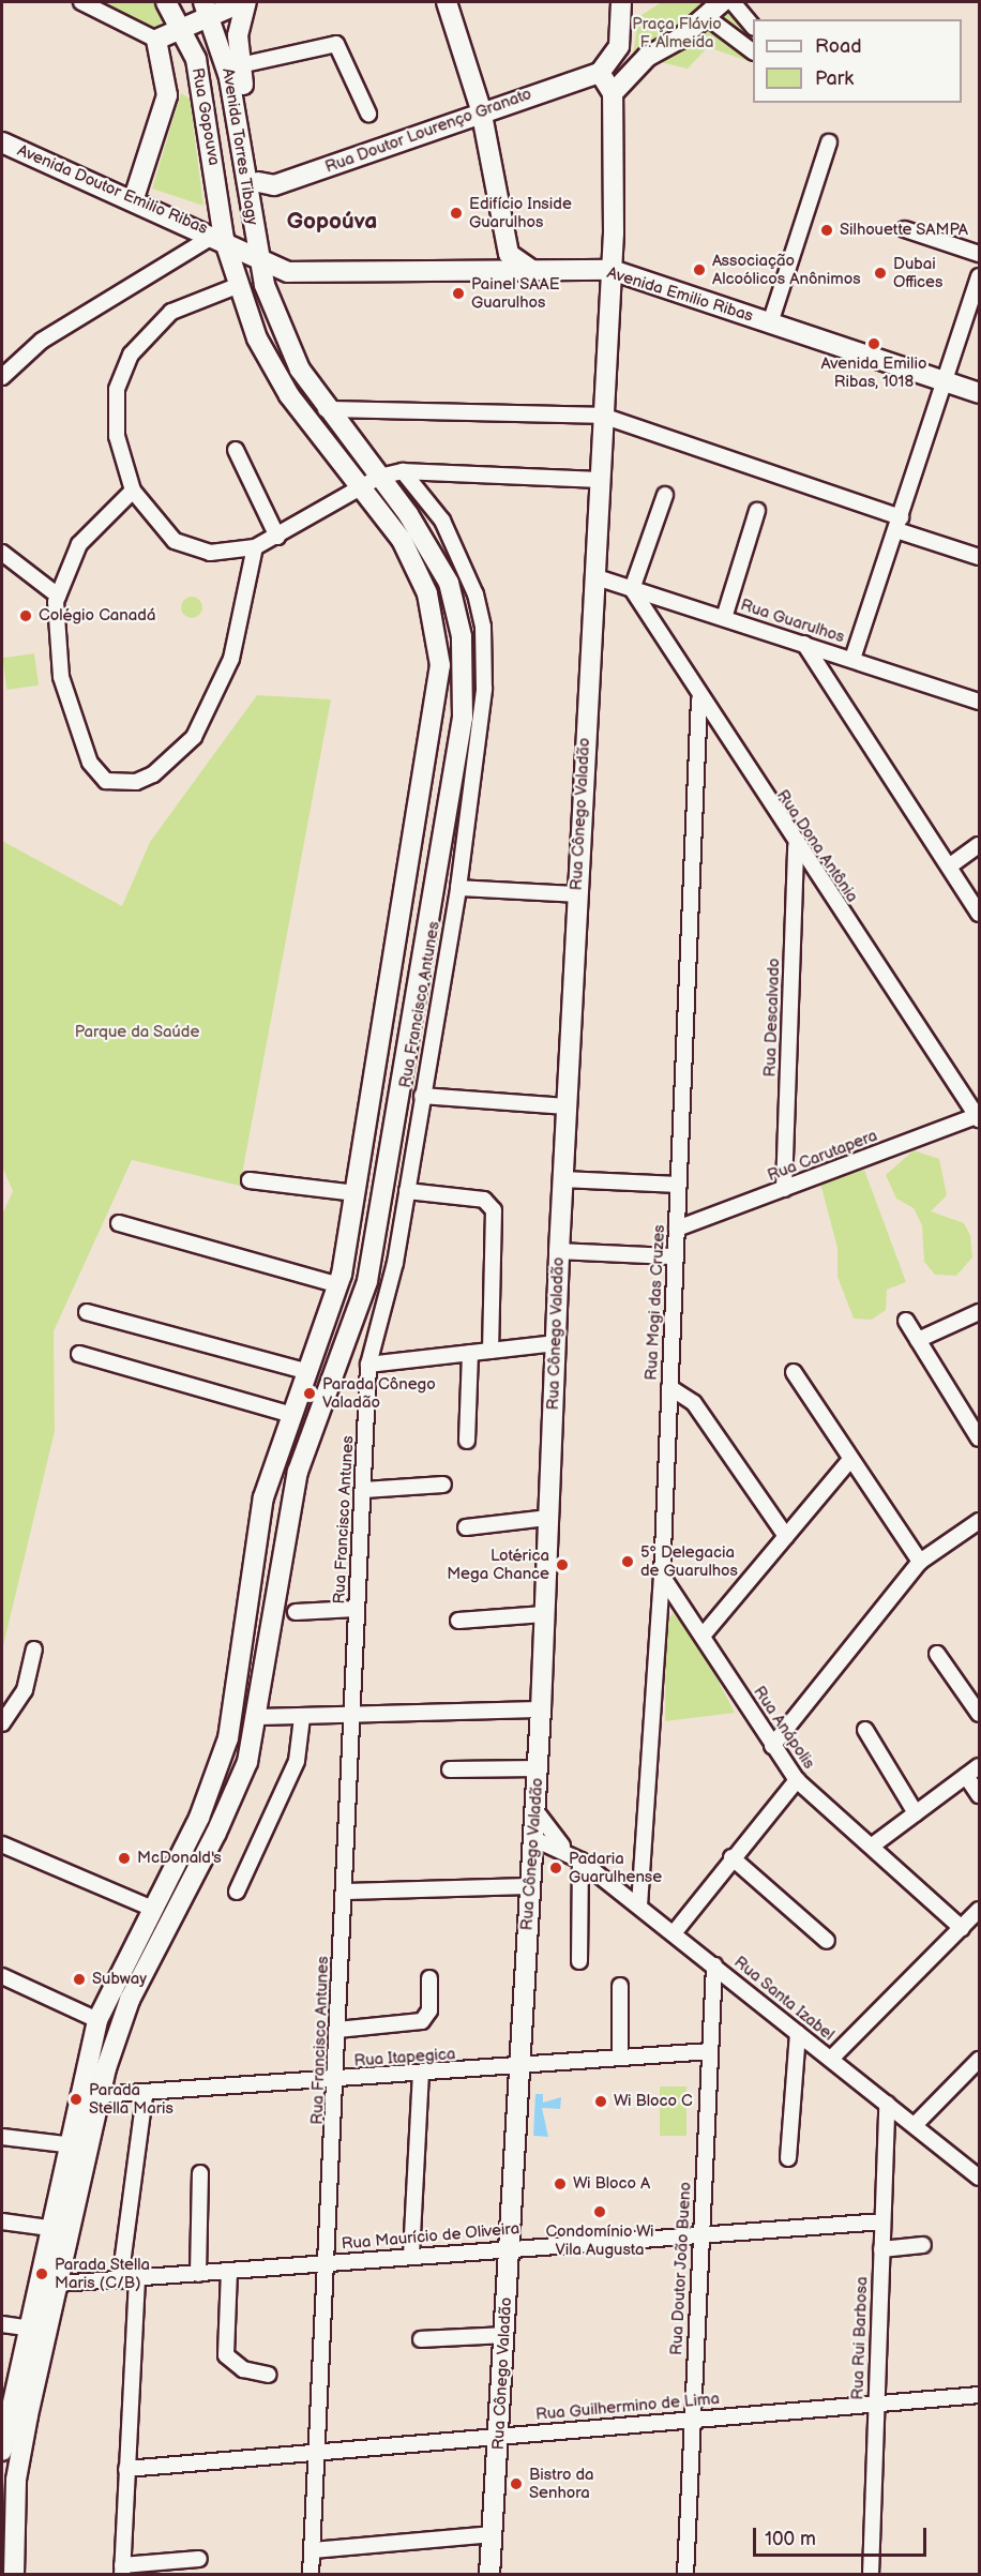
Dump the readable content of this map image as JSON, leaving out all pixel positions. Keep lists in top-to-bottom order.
{
  "streets": {
    "main road": [
      "Rua Gopouva",
      "Rua Doutor Lourenço Granato",
      "Avenida Torres Tibagy",
      "Avenida Doutor Emilio Ribas",
      "Avenida Emilio Ribas",
      "Rua Cônego Valadão"
    ],
    "street": [
      "Rua Guarulhos",
      "Rua Dona Antônia",
      "Rua Francisco Antunes",
      "Rua Descalvado",
      "Rua Carutapera",
      "Rua Mogi das Cruzes",
      "Rua Anápolis",
      "Rua Santa Izabel",
      "Rua Itapegica",
      "Rua Maurício de Oliveira",
      "Rua Doutor João Bueno",
      "Rua Rui Barbosa",
      "Rua Guilhermino de Lima"
    ]
  },
  "crossings": [
    ["Rua Gopouva", "Avenida Doutor Emilio Ribas"],
    ["Rua Gopouva", "Avenida Emilio Ribas"],
    ["Avenida Torres Tibagy", "Avenida Emilio Ribas"],
    ["Avenida Doutor Emilio Ribas", "Avenida Emilio Ribas"],
    ["Avenida Emilio Ribas", "Rua Cônego Valadão"],
    ["Rua Guarulhos", "Rua Cônego Valadão"],
    ["Rua Guarulhos", "Rua Dona Antônia"],
    ["Rua Cônego Valadão", "Rua Santa Izabel"],
    ["Rua Cônego Valadão", "Rua Itapegica"],
    ["Rua Cônego Valadão", "Rua Maurício de Oliveira"],
    ["Rua Cônego Valadão", "Rua Guilhermino de Lima"],
    ["Rua Dona Antônia", "Rua Descalvado"],
    ["Rua Dona Antônia", "Rua Carutapera"],
    ["Rua Dona Antônia", "Rua Mogi das Cruzes"],
    ["Rua Francisco Antunes", "Rua Itapegica"],
    ["Rua Francisco Antunes", "Rua Maurício de Oliveira"],
    ["Rua Francisco Antunes", "Rua Guilhermino de Lima"],
    ["Rua Descalvado", "Rua Carutapera"],
    ["Rua Carutapera", "Rua Mogi das Cruzes"],
    ["Rua Mogi das Cruzes", "Rua Anápolis"],
    ["Rua Mogi das Cruzes", "Rua Santa Izabel"],
    ["Rua Santa Izabel", "Rua Doutor João Bueno"],
    ["Rua Santa Izabel", "Rua Rui Barbosa"],
    ["Rua Itapegica", "Rua Doutor João Bueno"],
    ["Rua Maurício de Oliveira", "Rua Doutor João Bueno"],
    ["Rua Maurício de Oliveira", "Rua Rui Barbosa"],
    ["Rua Doutor João Bueno", "Rua Guilhermino de Lima"],
    ["Rua Rui Barbosa", "Rua Guilhermino de Lima"]
  ],
  "districts": ["Gopoúva"],
  "parks": ["Praça Flávio F. Almeida", "Parque da Saúde"],
  "places": [
    "Edifício Inside Guarulhos",
    "Silhouette SAMPA",
    "Associação Alcoólicos Anônimos",
    "Dubai Offices",
    "Painel SAAE Guarulhos",
    "Avenida Emilio Ribas, 1018",
    "Colégio Canadá",
    "Parada Cônego Valadão",
    "5º Delegacia de Guarulhos",
    "Lotérica Mega Chance",
    "McDonald's",
    "Padaria Guarulhense",
    "Subway",
    "Parada Stella Maris",
    "Wi Bloco C",
    "Wi Bloco A",
    "Condomínio Wi Vila Augusta",
    "Parada Stella Maris (C/B)",
    "Bistro da Senhora"
  ],
  "legend": ["Road", "Park"],
  "scale_bar": "100 m"
}
